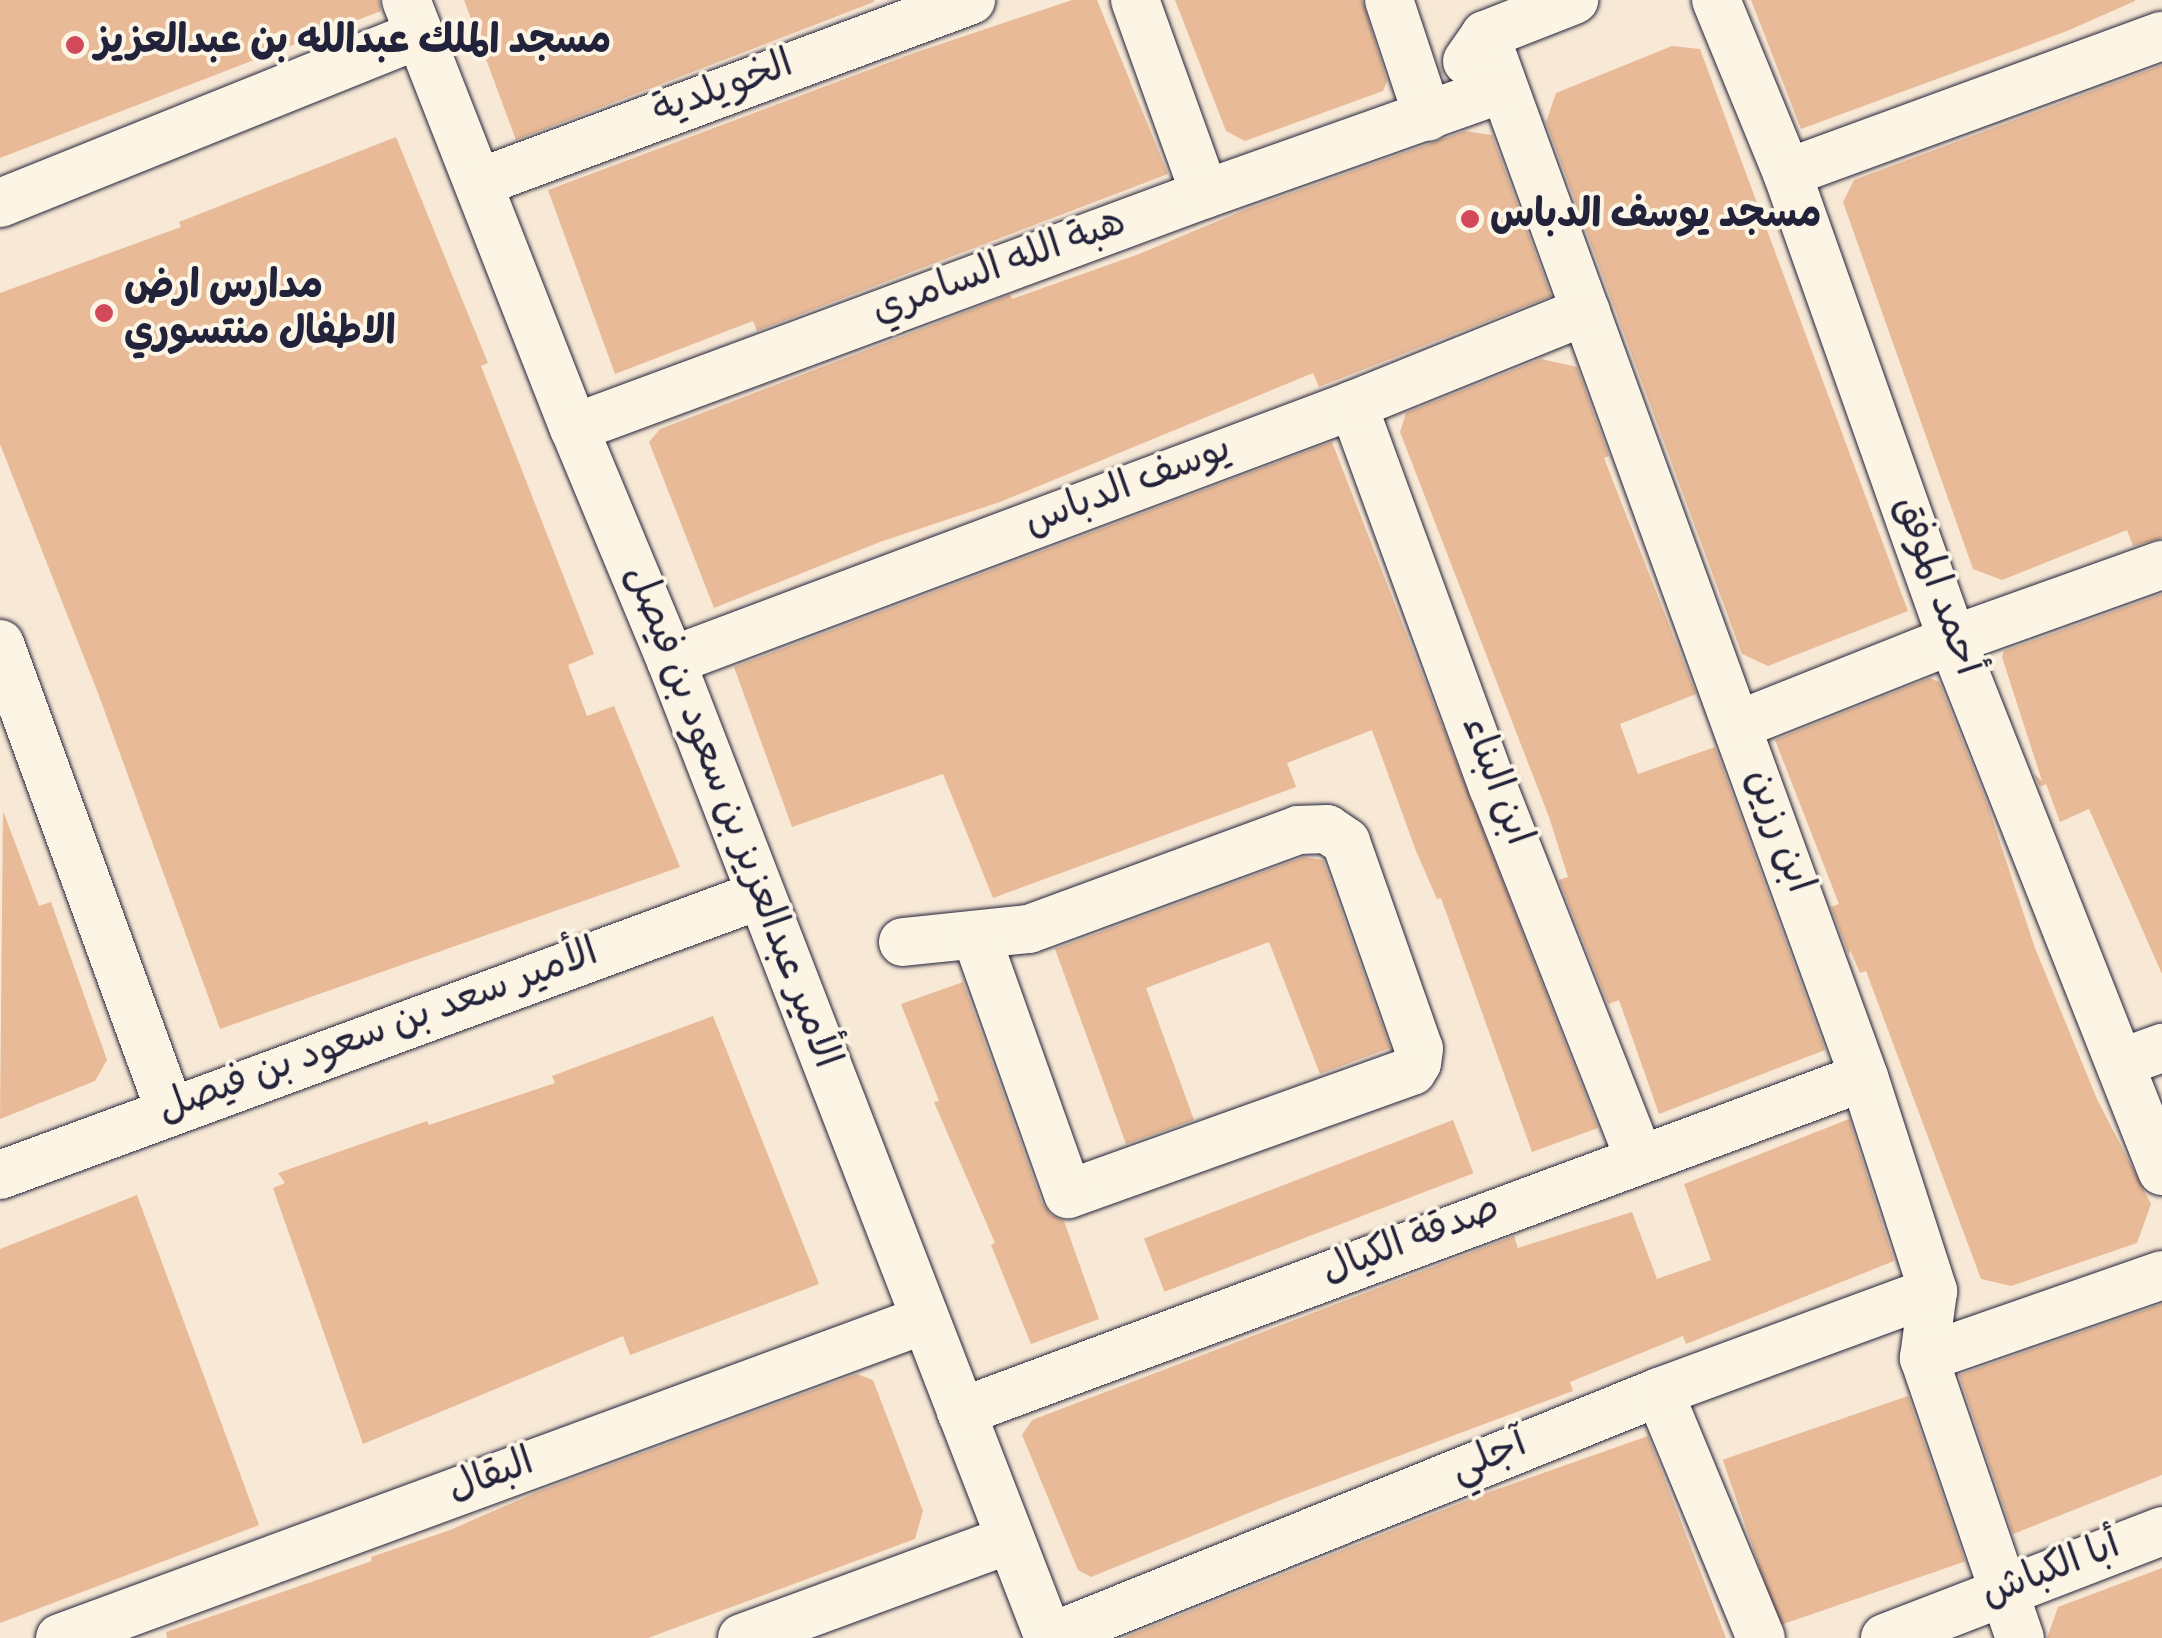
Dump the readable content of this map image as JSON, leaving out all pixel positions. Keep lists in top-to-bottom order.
{
  "streets": {
    "street": [
      "الخويلدية",
      "هبة الله السامري",
      "يوسف الدباس",
      "أحمد الموفق",
      "ابن البناء",
      "الأمير عبدالعزيز بن سعود بن فيصل",
      "ابن رزين",
      "الأمير سعد بن سعود بن فيصل",
      "صدقة الكيال",
      "آجلي",
      "البقال",
      "أبا الكباش"
    ]
  },
  "crossings": [
    ["الخويلدية", "الأمير عبدالعزيز بن سعود بن فيصل"],
    ["هبة الله السامري", "الأمير عبدالعزيز بن سعود بن فيصل"],
    ["هبة الله السامري", "ابن رزين"],
    ["يوسف الدباس", "ابن البناء"],
    ["يوسف الدباس", "الأمير عبدالعزيز بن سعود بن فيصل"],
    ["يوسف الدباس", "ابن رزين"],
    ["ابن البناء", "صدقة الكيال"],
    ["الأمير عبدالعزيز بن سعود بن فيصل", "الأمير سعد بن سعود بن فيصل"],
    ["الأمير عبدالعزيز بن سعود بن فيصل", "صدقة الكيال"],
    ["الأمير عبدالعزيز بن سعود بن فيصل", "آجلي"],
    ["الأمير عبدالعزيز بن سعود بن فيصل", "البقال"],
    ["ابن رزين", "صدقة الكيال"],
    ["ابن رزين", "آجلي"],
    ["ابن رزين", "أبا الكباش"]
  ],
  "places": ["مسجد الملك عبدالله بن عبدالعزيز", "مسجد يوسف الدباس", "مدارس ارض الاطفال منتسوري"]
}
